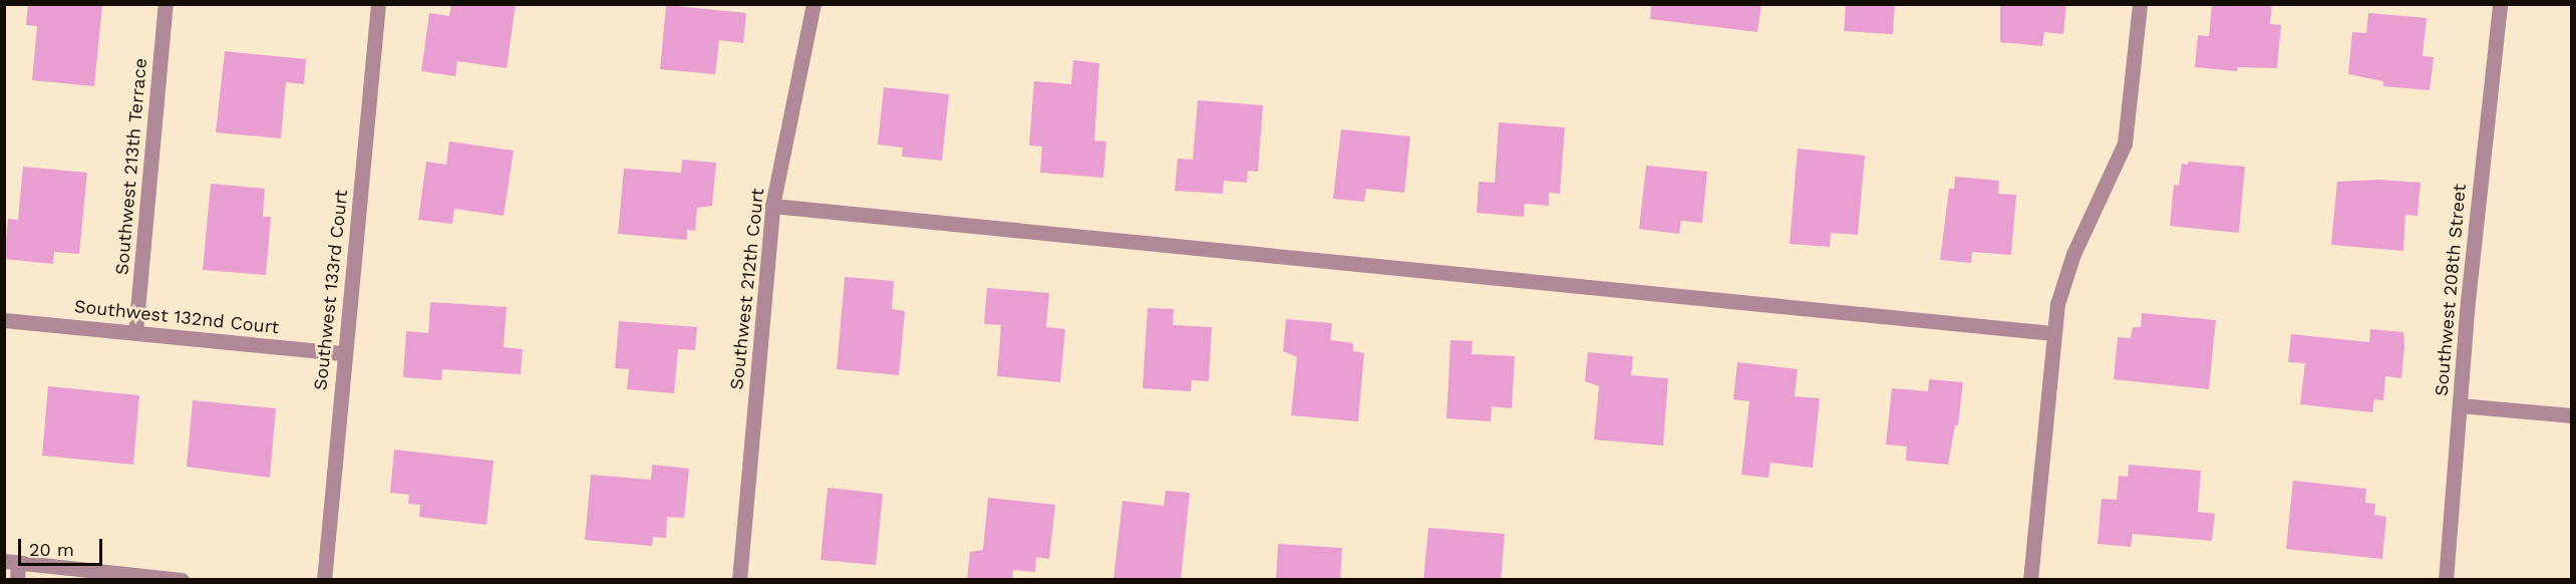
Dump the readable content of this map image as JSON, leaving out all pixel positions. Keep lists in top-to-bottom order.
{
  "streets": {
    "street": [
      "Southwest 213th Terrace",
      "Southwest 212th Court",
      "Southwest 133rd Court",
      "Southwest 208th Street",
      "Southwest 132nd Court"
    ]
  },
  "crossings": [
    ["Southwest 213th Terrace", "Southwest 132nd Court"],
    ["Southwest 133rd Court", "Southwest 132nd Court"]
  ],
  "scale_bar": "20 m"
}
